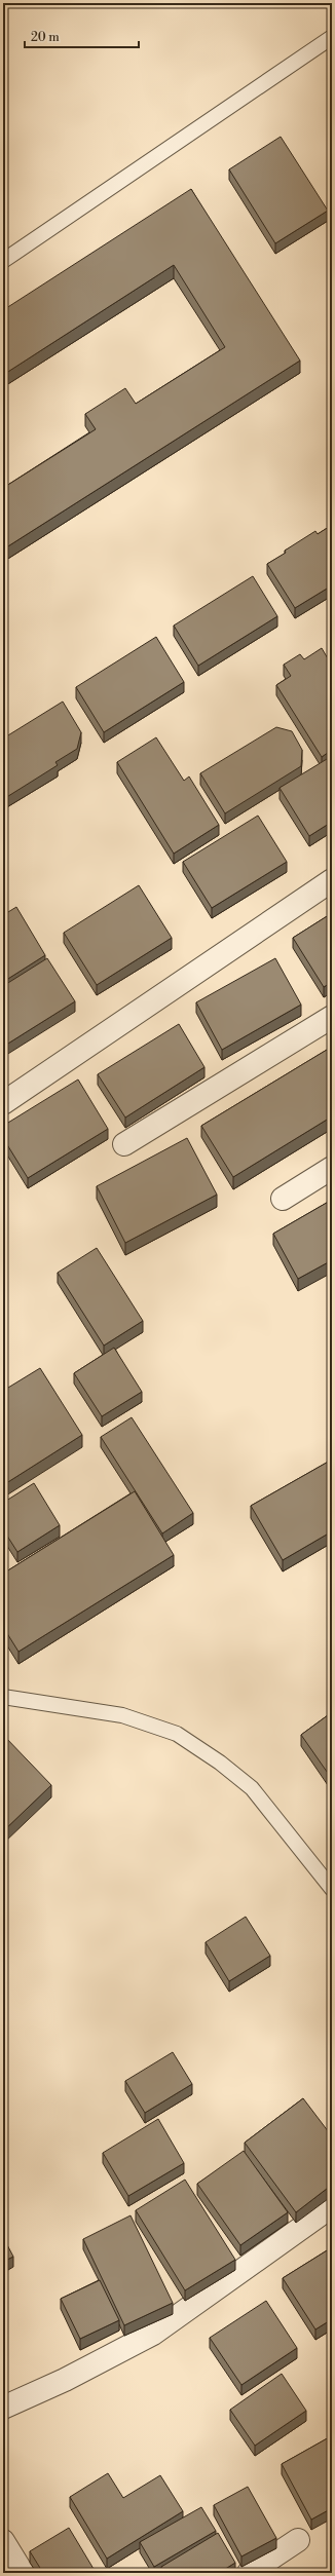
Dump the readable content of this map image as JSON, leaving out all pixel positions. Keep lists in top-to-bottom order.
{
  "scale_bar": "20 m"
}
